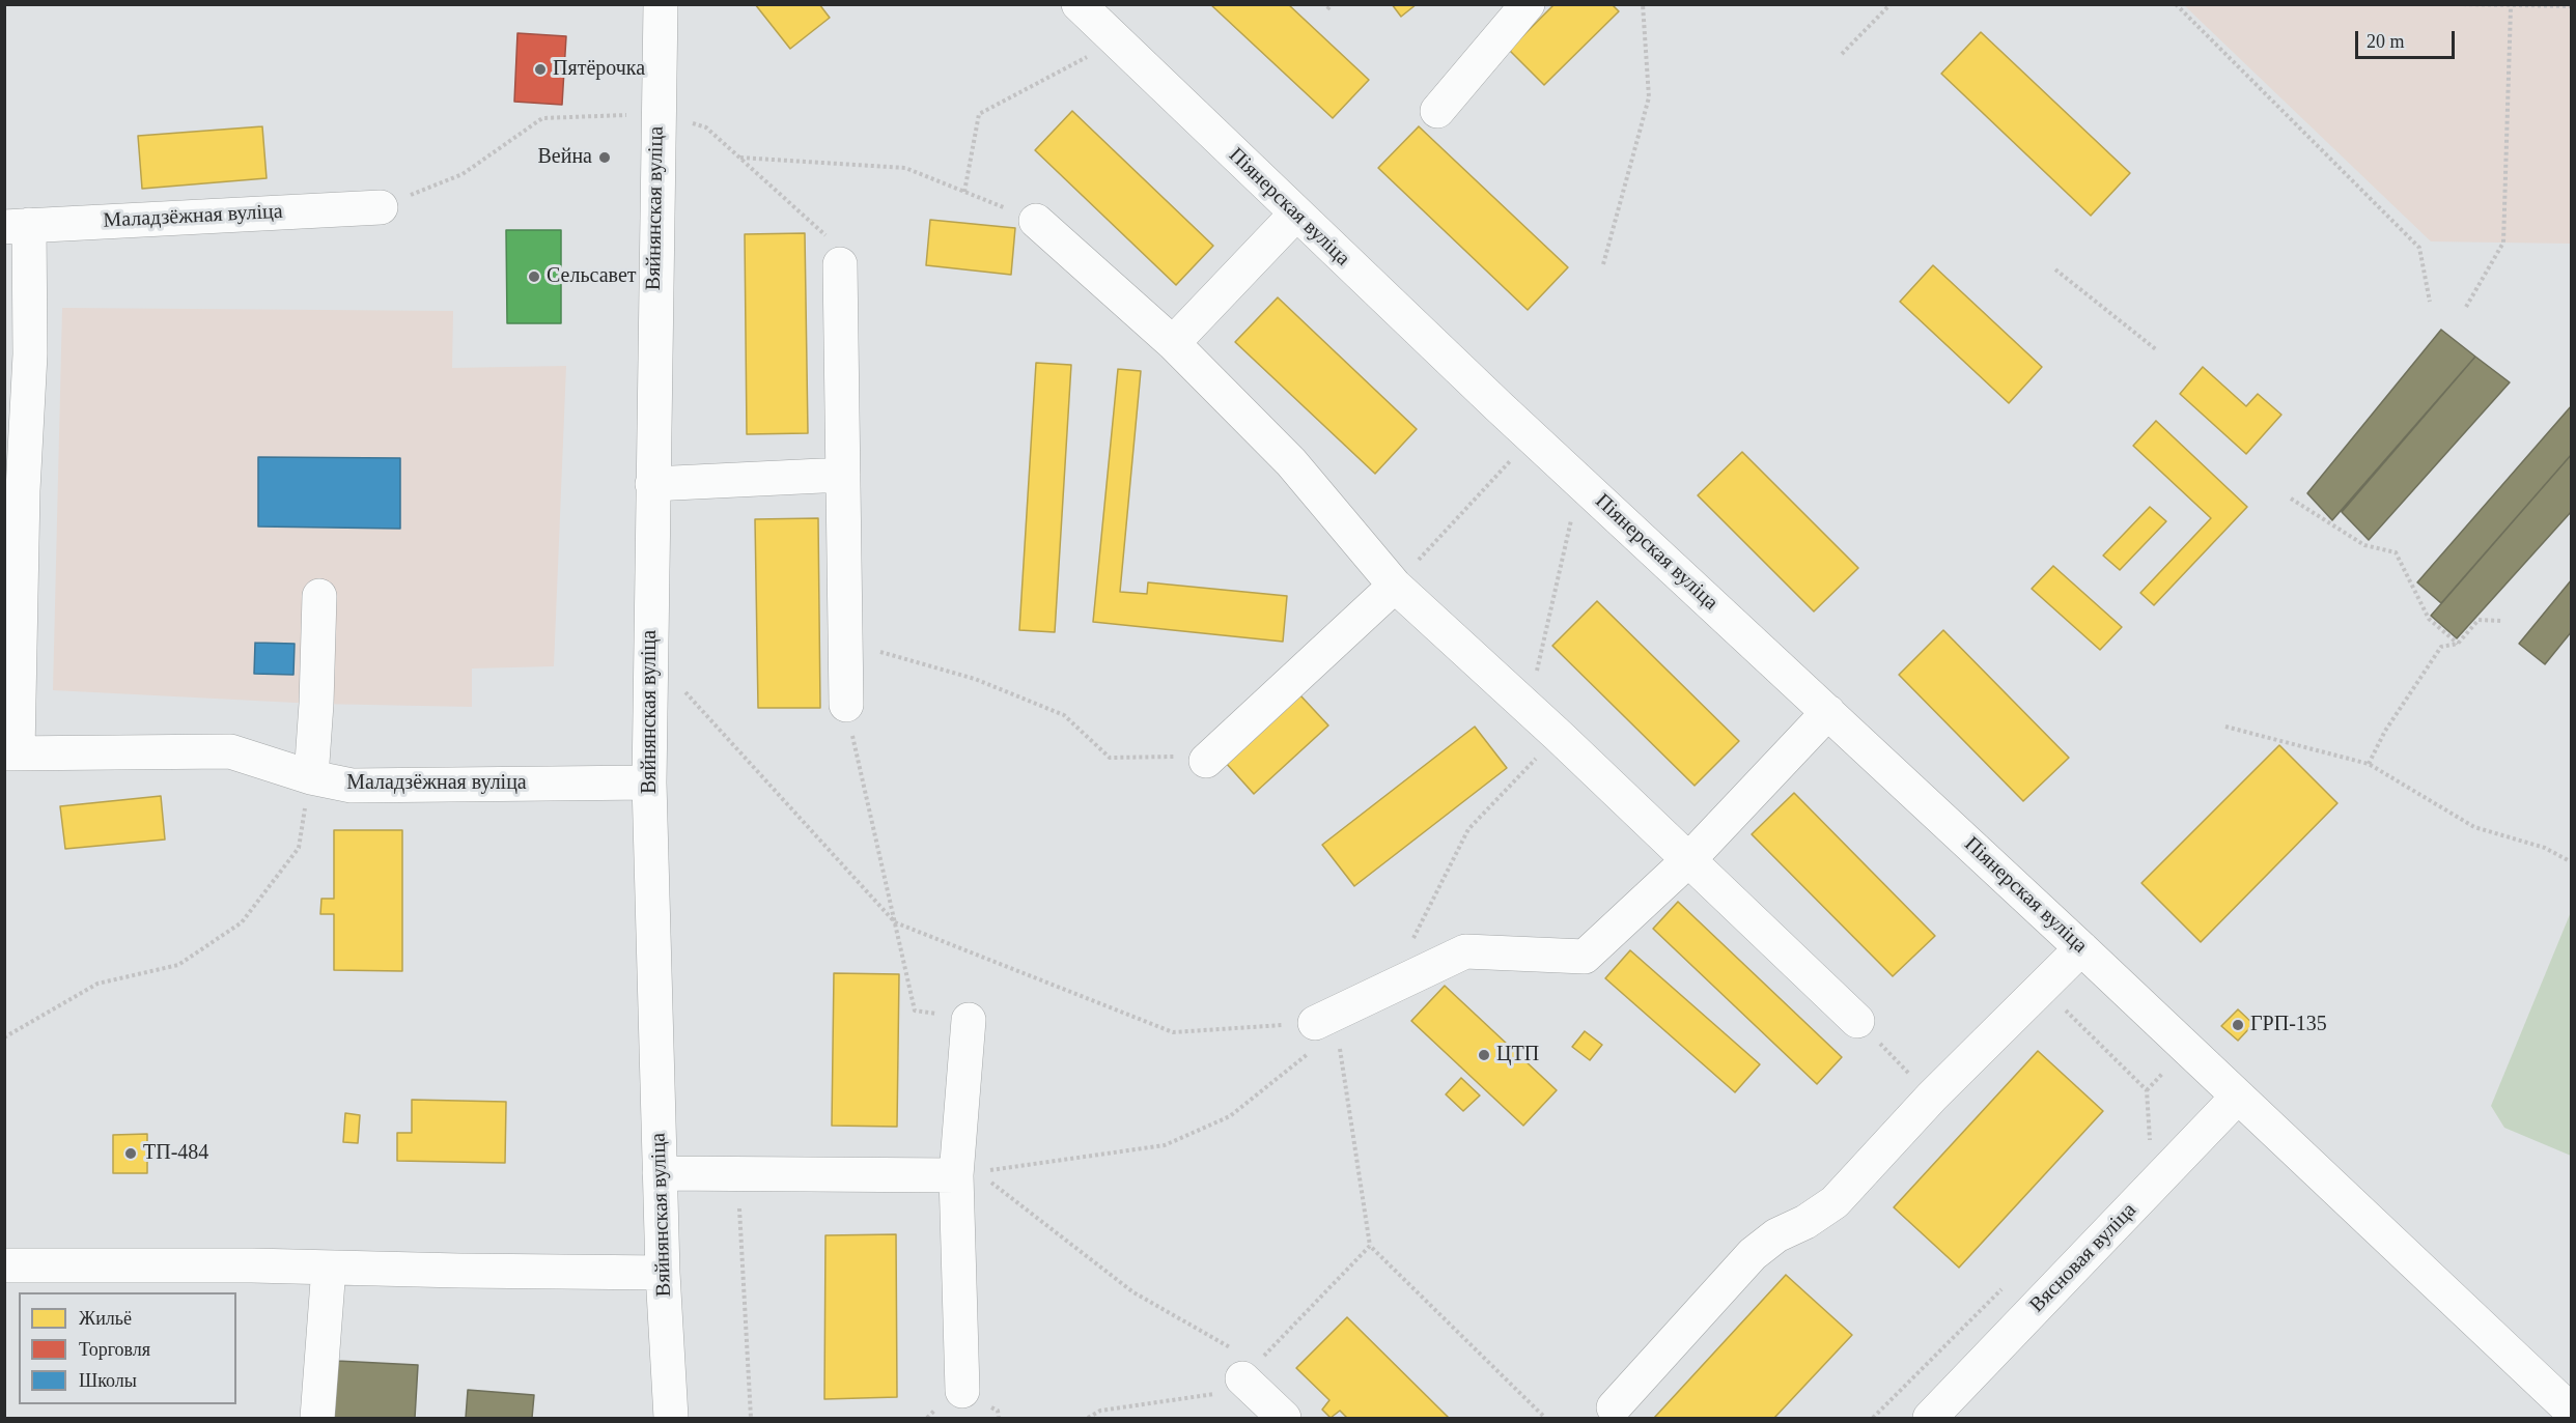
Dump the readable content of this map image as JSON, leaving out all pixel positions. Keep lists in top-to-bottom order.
{
  "streets": {
    "street": [
      "Піянерская вуліца",
      "Вяйнянская вуліца",
      "Маладзёжная вуліца",
      "Вясновая вуліца"
    ]
  },
  "crossings": [
    ["Піянерская вуліца", "Вясновая вуліца"],
    ["Вяйнянская вуліца", "Маладзёжная вуліца"]
  ],
  "places": [
    "Пятёрочка",
    "Вейна",
    "Сельсавет",
    "ГРП-135",
    "ЦТП",
    "ТП-484"
  ],
  "legend": ["Жильё", "Торговля", "Школы"],
  "scale_bar": "20 m"
}
